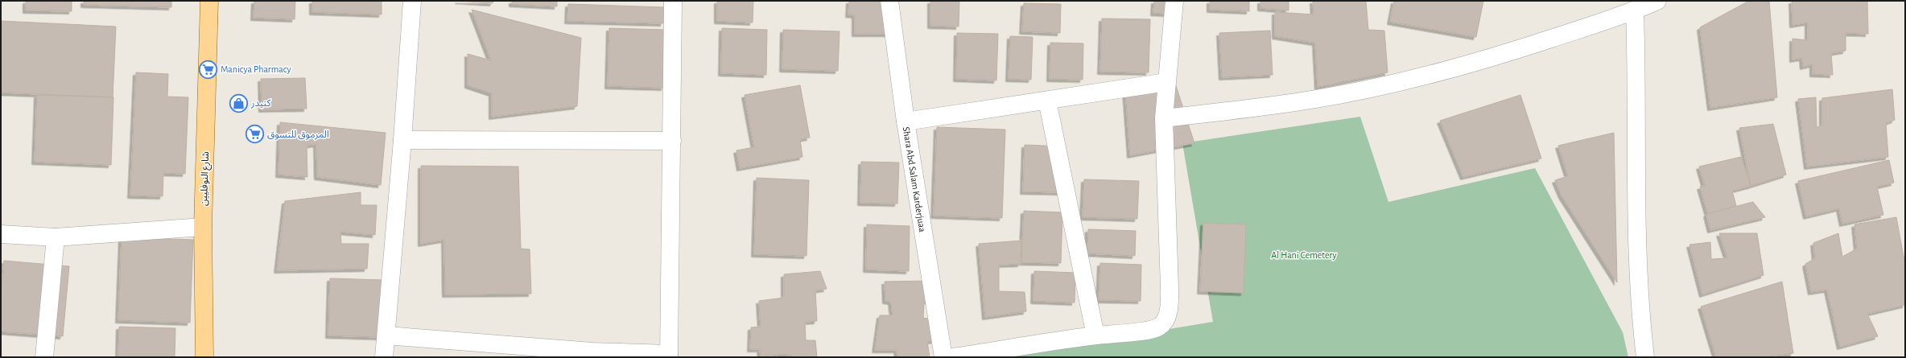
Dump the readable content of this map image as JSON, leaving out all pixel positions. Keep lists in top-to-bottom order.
{
  "streets": {
    "main road": ["شارع النوفليين"],
    "street": ["Shara Abd Salam Karderjuaa"]
  },
  "parks": ["Al Hani Cemetery"],
  "places": {
    "supermarket": ["Manicya Pharmacy", "المرموق للتسوق"],
    "shop": ["كنيدر"]
  }
}
